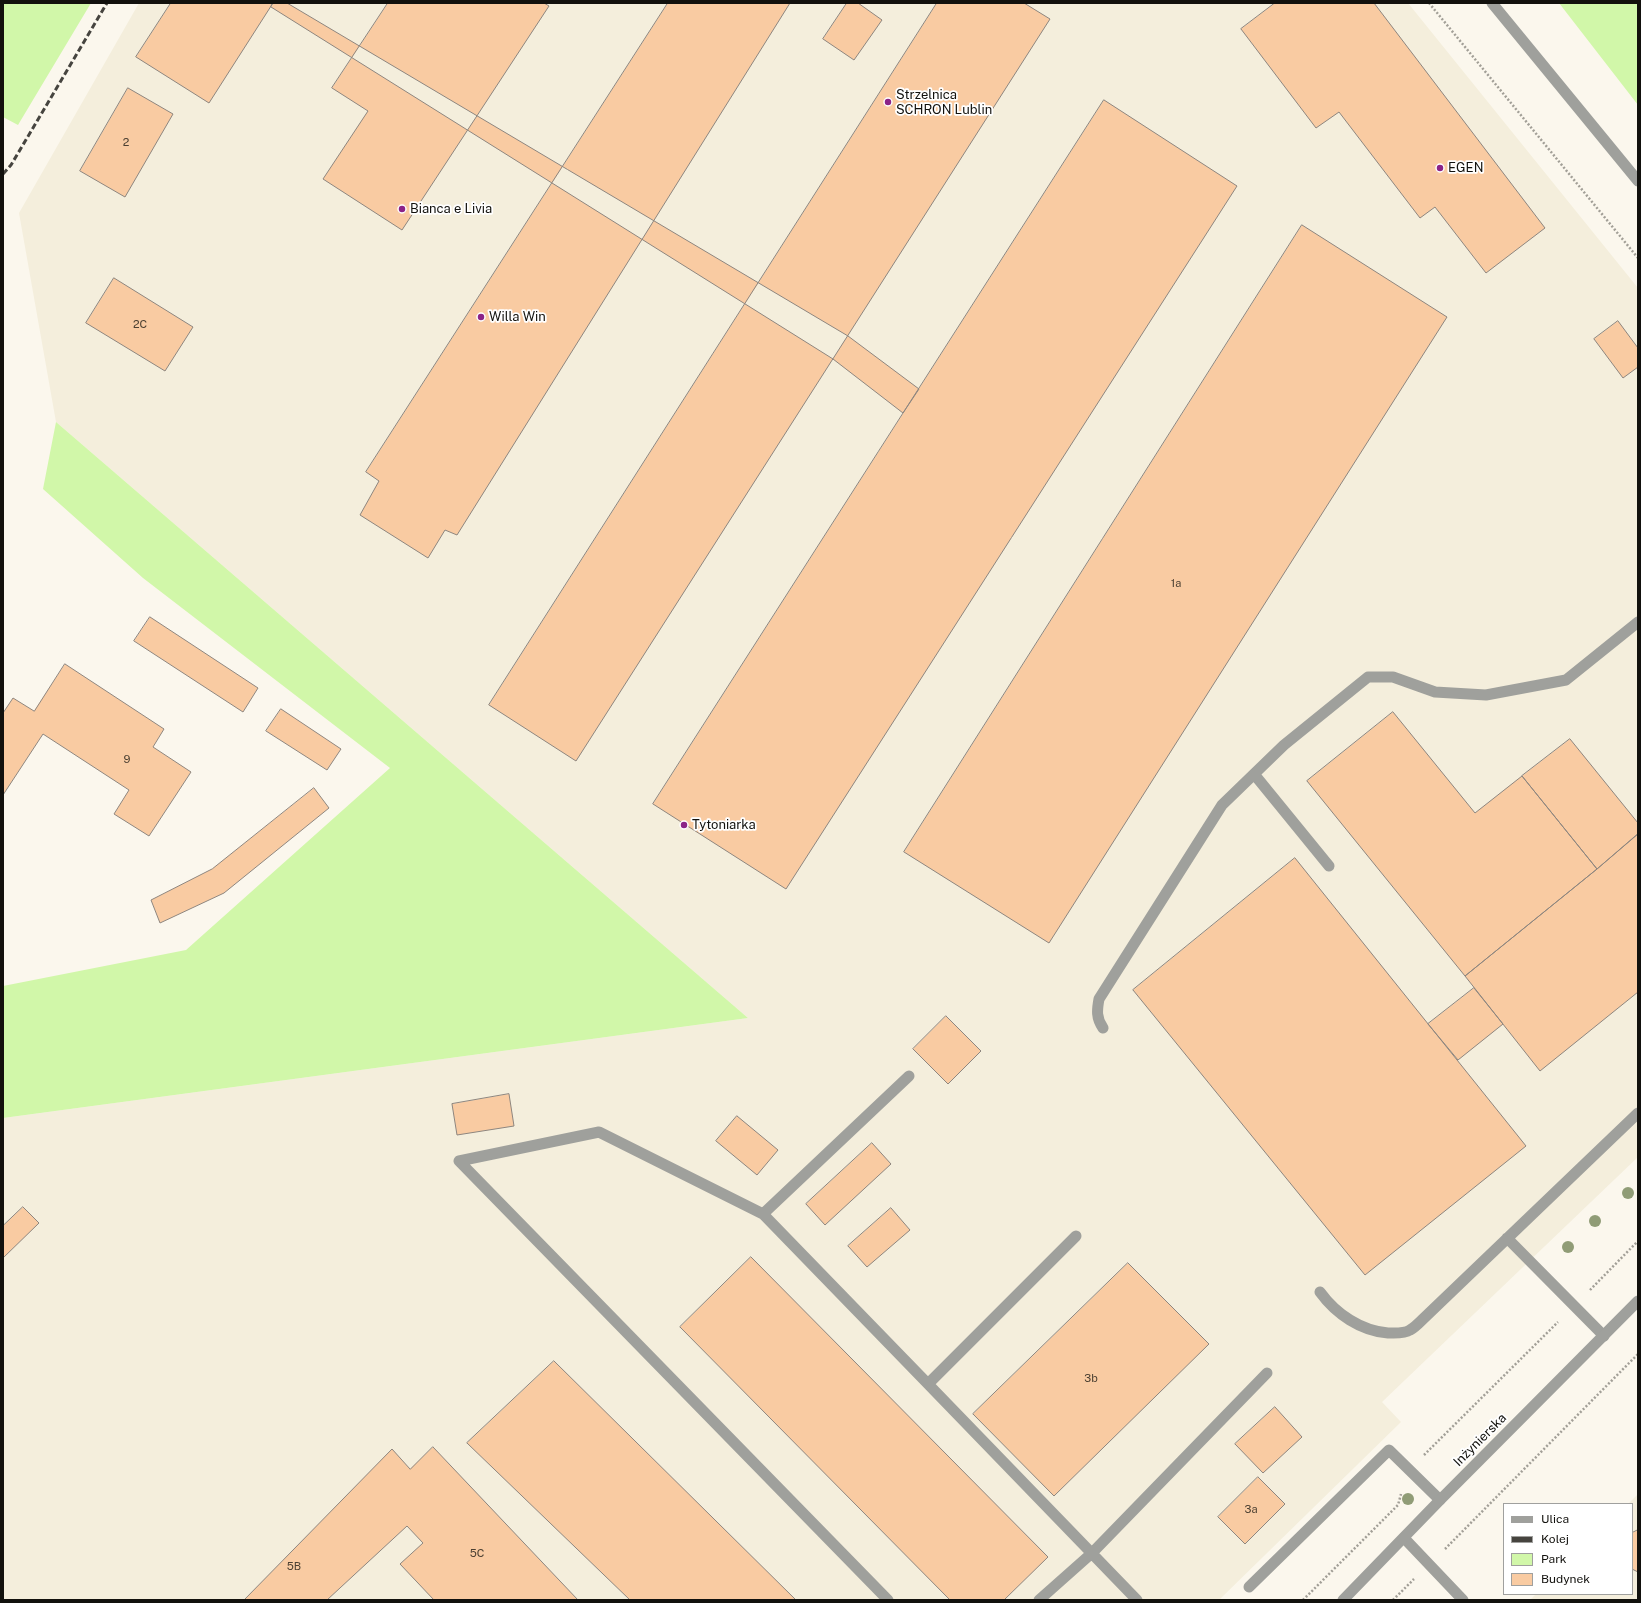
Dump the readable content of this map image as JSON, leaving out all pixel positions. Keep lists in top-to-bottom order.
{
  "streets": {
    "street": ["Inżynierska"]
  },
  "places": [
    "Strzelnica SCHRON Lublin",
    "EGEN",
    "Bianca e Livia",
    "Willa Win",
    "Tytoniarka"
  ],
  "house_numbers": [
    "2",
    "2C",
    "1a",
    "9",
    "3b",
    "3a",
    "5C",
    "5B"
  ],
  "legend": [
    "Ulica",
    "Kolej",
    "Park",
    "Budynek"
  ]
}
